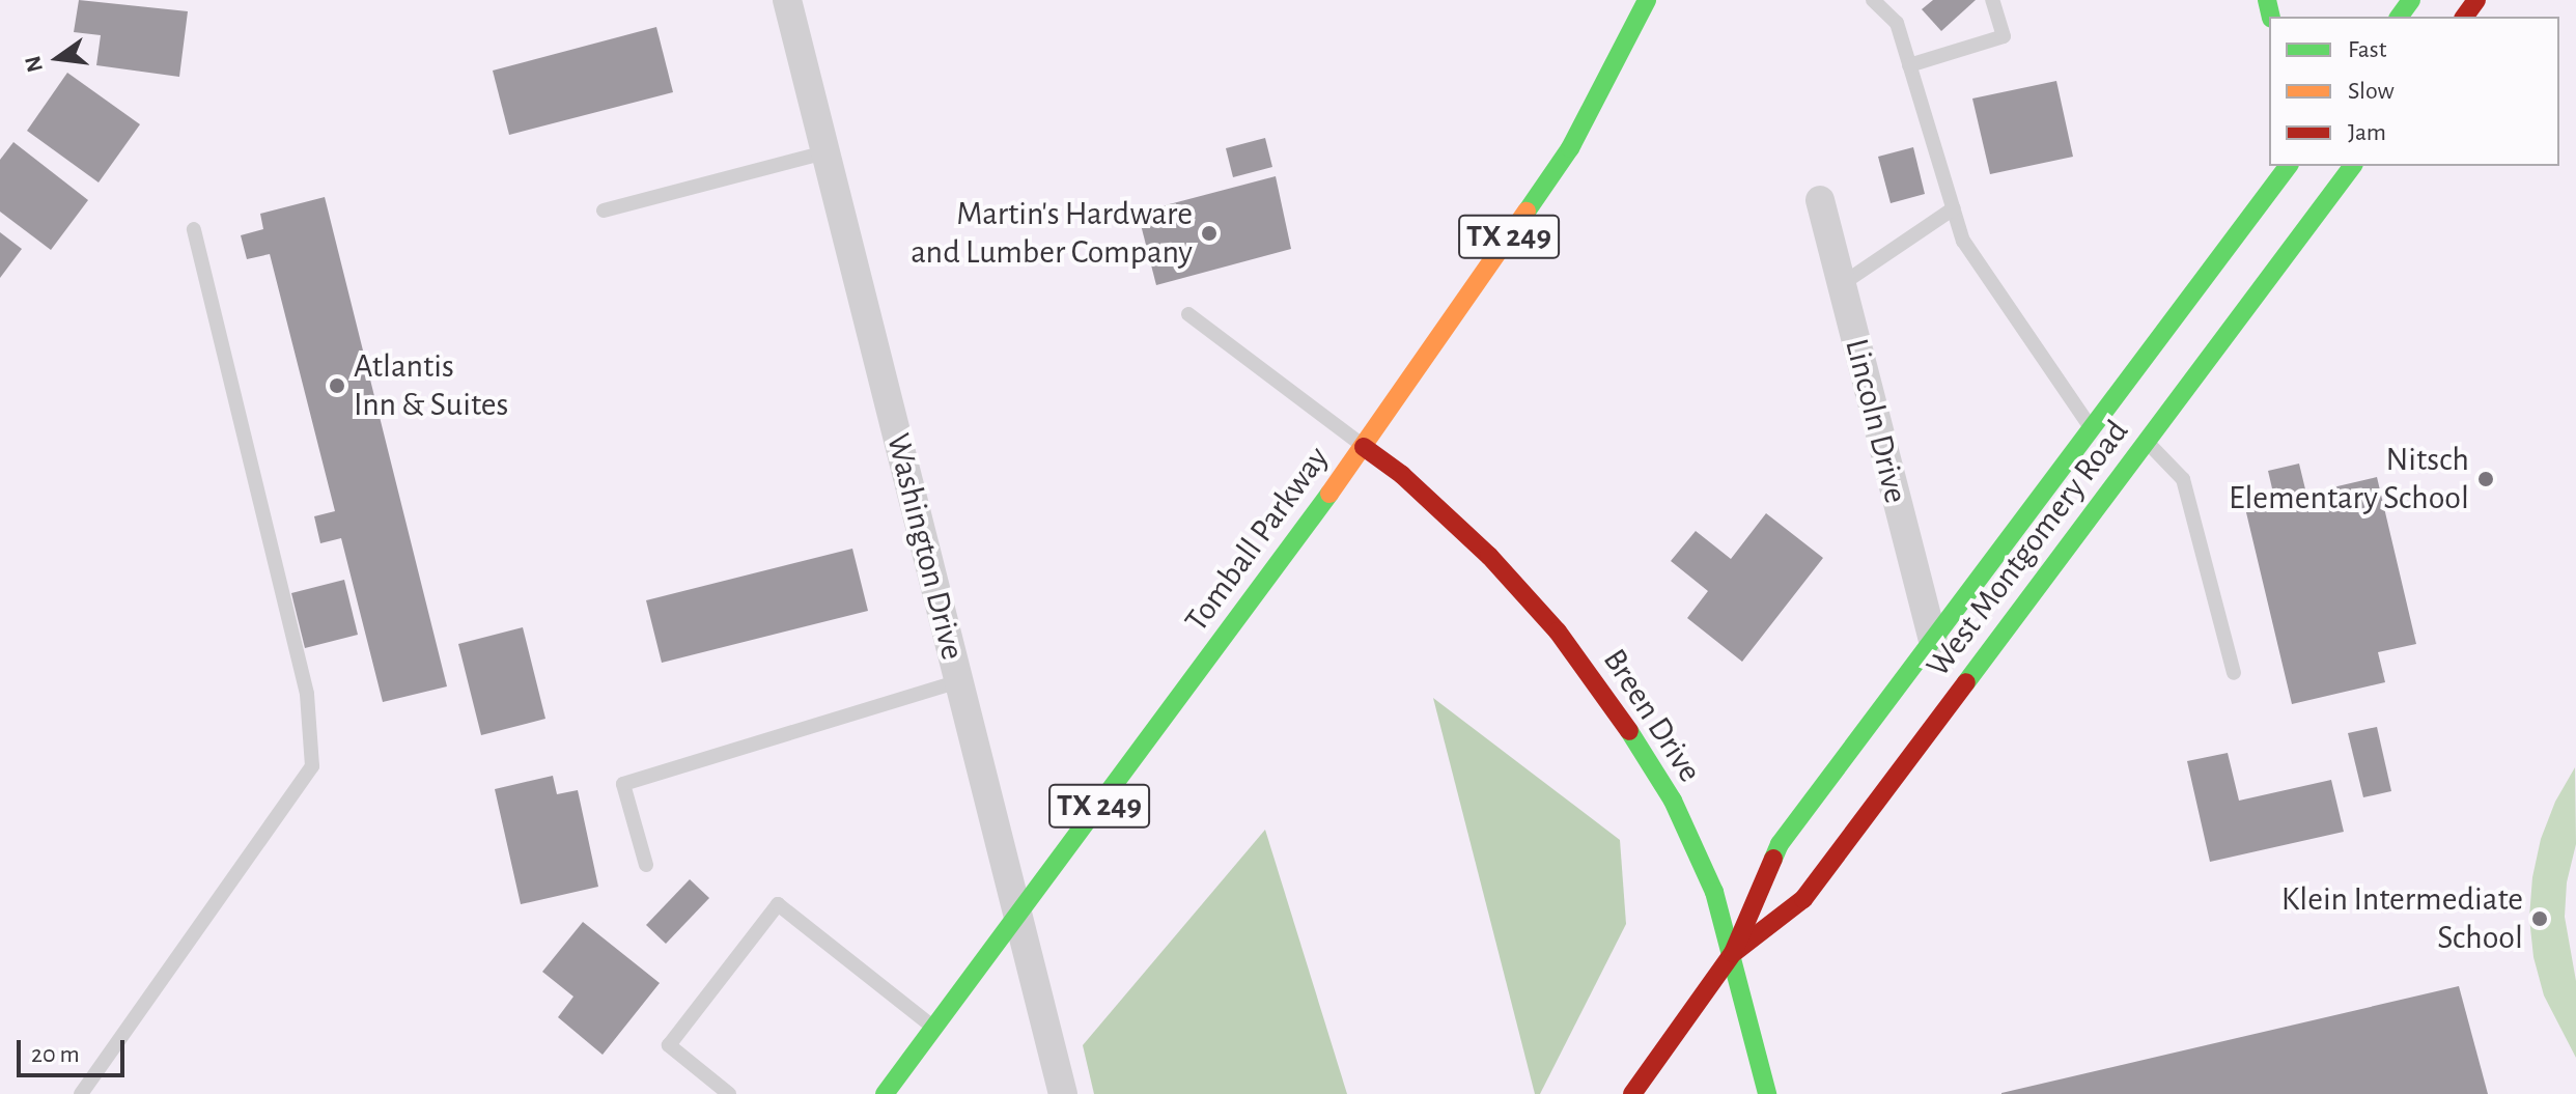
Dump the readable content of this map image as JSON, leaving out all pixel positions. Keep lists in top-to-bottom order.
{
  "streets": {
    "main road": [
      "TX 249",
      "Tomball Parkway",
      "West Montgomery Road",
      "Breen Drive"
    ],
    "street": ["Lincoln Drive", "Washington Drive"]
  },
  "crossings": [
    ["Lincoln Drive", "West Montgomery Road"],
    ["Tomball Parkway", "Washington Drive"],
    ["Tomball Parkway", "Breen Drive"],
    ["West Montgomery Road", "Breen Drive"]
  ],
  "places": [
    "Martin's Hardware and Lumber Company",
    "Atlantis Inn & Suites",
    "Nitsch Elementary School",
    "Klein Intermediate School"
  ],
  "legend": ["Fast", "Slow", "Jam"],
  "scale_bar": "20 m",
  "north": "left"
}
